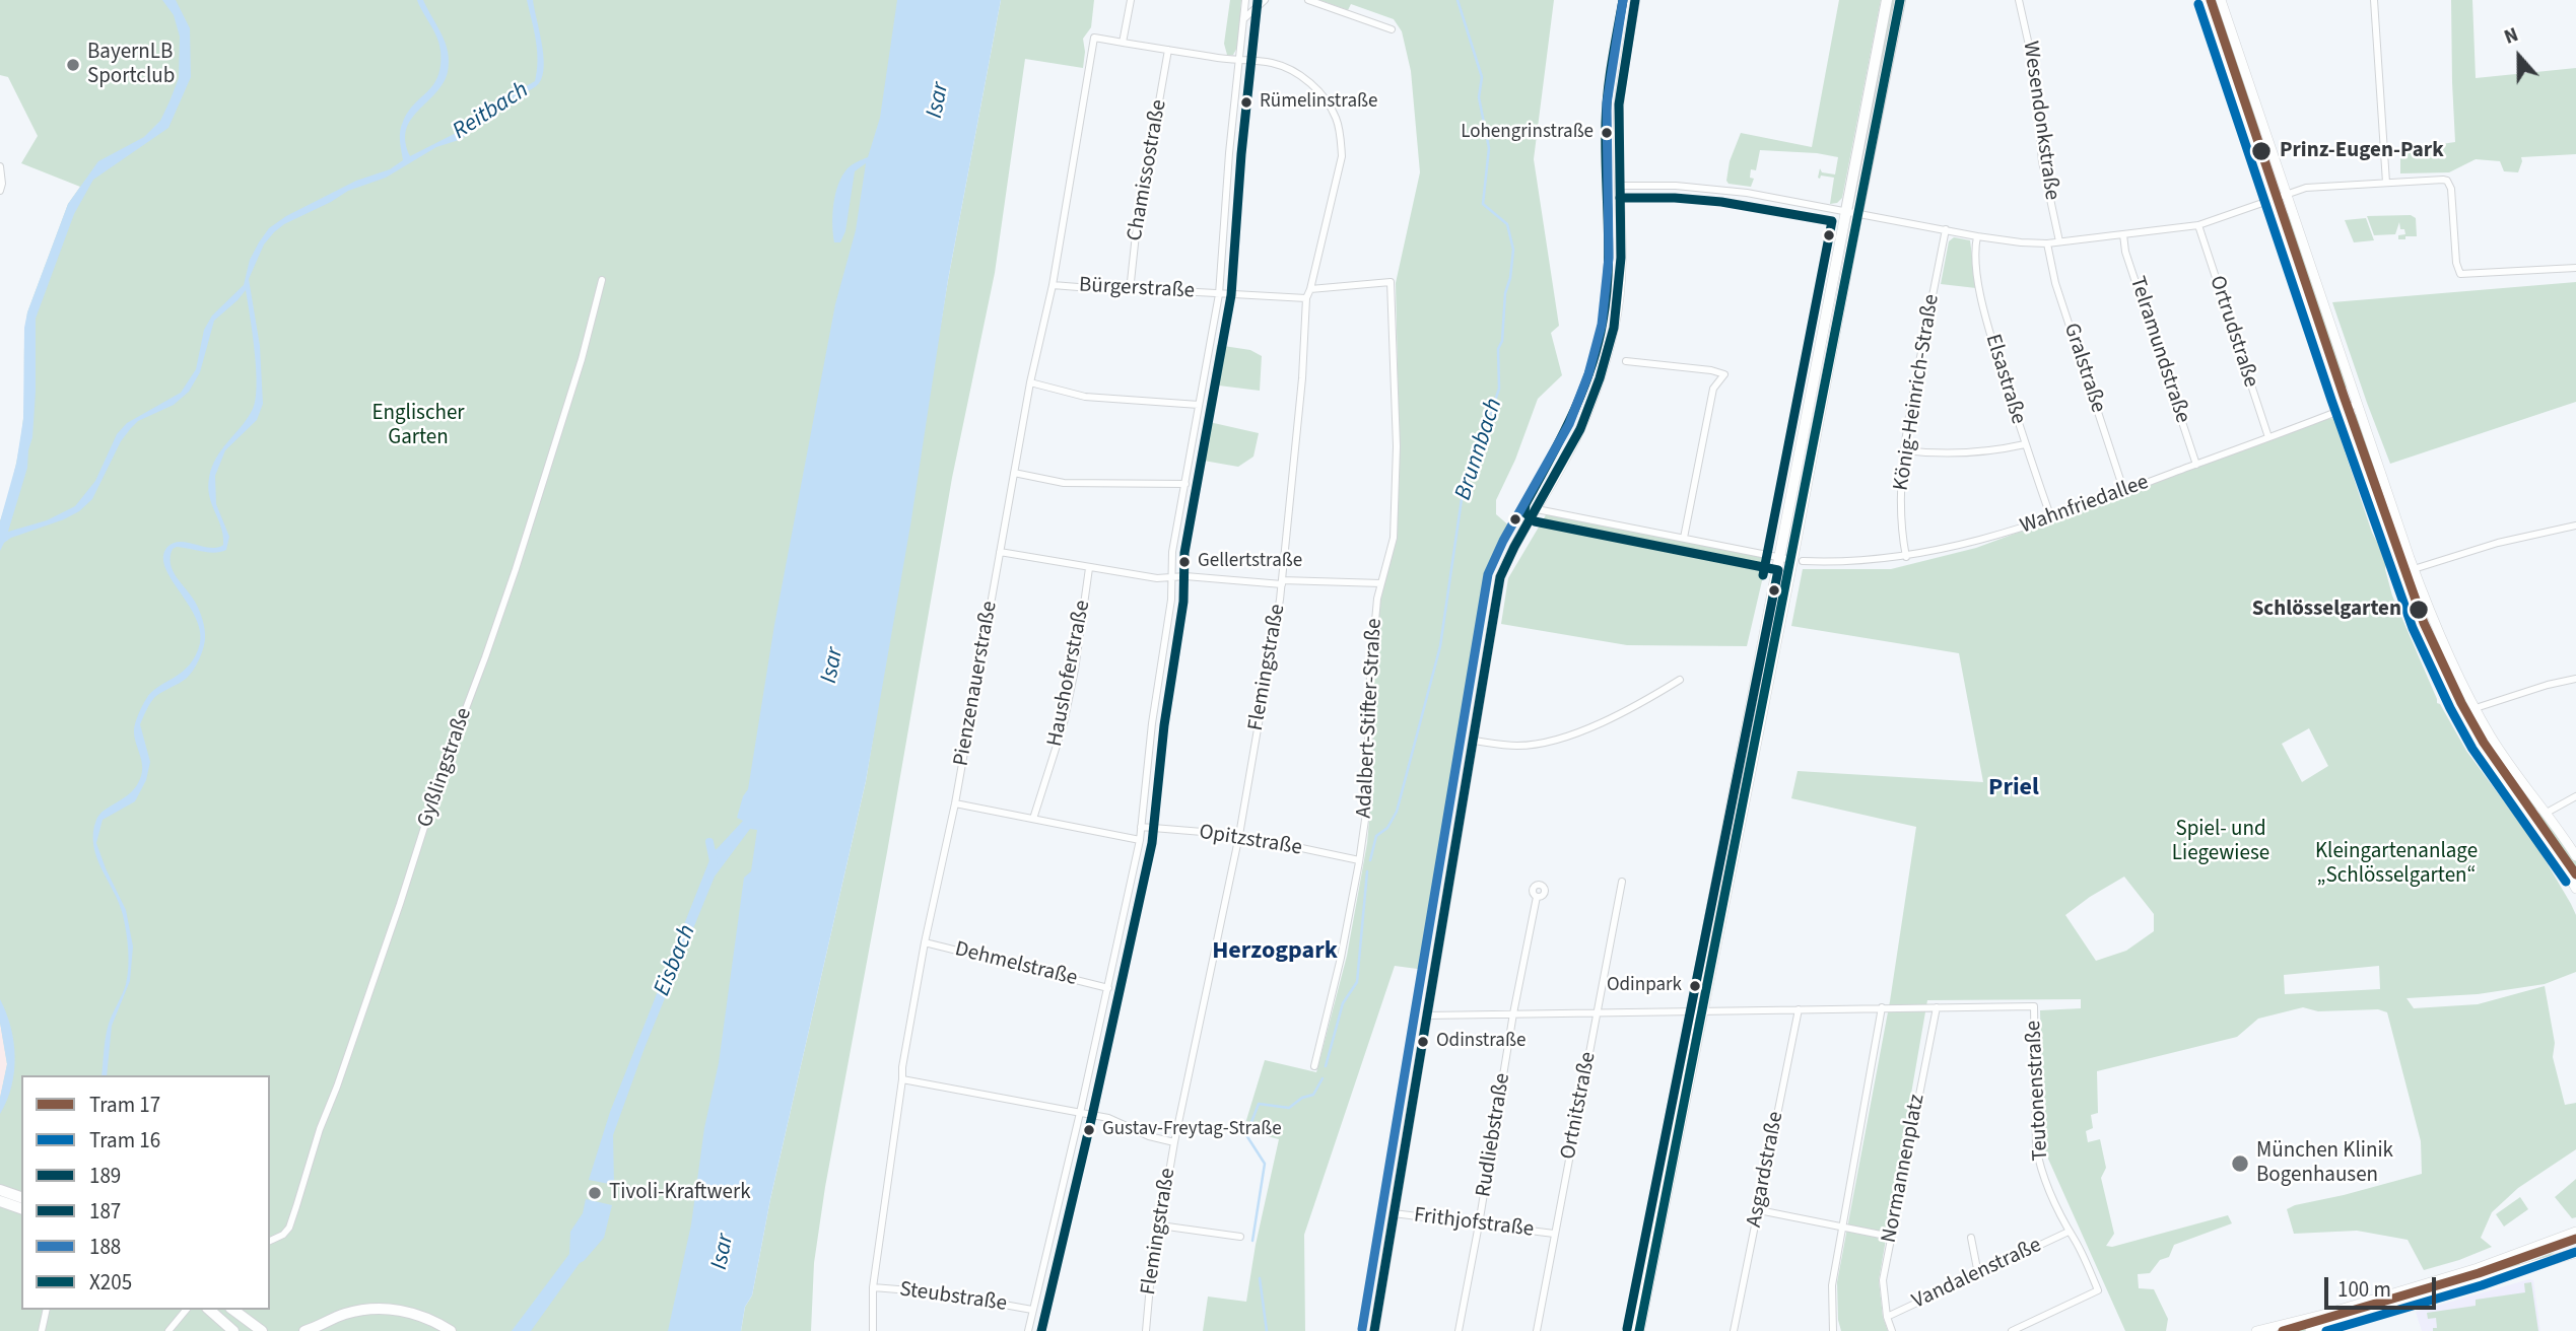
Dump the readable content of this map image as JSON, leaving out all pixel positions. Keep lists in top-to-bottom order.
{
  "streets": {
    "street": [
      "Wesendonkstraße",
      "Chamissostraße",
      "Bürgerstraße",
      "Ortrudstraße",
      "Telramundstraße",
      "Gralstraße",
      "Elsastraße",
      "König-Heinrich-Straße",
      "Wahnfriedallee",
      "Flemingstraße",
      "Haushoferstraße",
      "Pienzenauerstraße",
      "Adalbert-Stifter-Straße",
      "Gyßlingstraße",
      "Opitzstraße",
      "Dehmelstraße",
      "Teutonenstraße",
      "Ortnitstraße",
      "Rudliebstraße",
      "Normannenplatz",
      "Asgardstraße",
      "Frithjofstraße",
      "Vandalenstraße",
      "Steubstraße"
    ]
  },
  "crossings": [
    ["Chamissostraße", "Bürgerstraße"],
    ["Bürgerstraße", "Flemingstraße"],
    ["Bürgerstraße", "Pienzenauerstraße"],
    ["Ortrudstraße", "Wahnfriedallee"],
    ["Telramundstraße", "Wahnfriedallee"],
    ["Gralstraße", "Wahnfriedallee"],
    ["Elsastraße", "Wahnfriedallee"],
    ["König-Heinrich-Straße", "Wahnfriedallee"],
    ["Flemingstraße", "Adalbert-Stifter-Straße"],
    ["Flemingstraße", "Opitzstraße"],
    ["Pienzenauerstraße", "Dehmelstraße"],
    ["Pienzenauerstraße", "Steubstraße"],
    ["Adalbert-Stifter-Straße", "Opitzstraße"],
    ["Teutonenstraße", "Normannenplatz"],
    ["Teutonenstraße", "Vandalenstraße"],
    ["Ortnitstraße", "Frithjofstraße"],
    ["Rudliebstraße", "Frithjofstraße"],
    ["Normannenplatz", "Vandalenstraße"]
  ],
  "districts": ["Priel", "Herzogpark"],
  "water": [
    "Isar",
    "Reitbach",
    "Brunnbach",
    "Eisbach"
  ],
  "parks": ["Englischer Garten", "Spiel- und Liegewiese", "Kleingartenanlage „Schlösselgarten“"],
  "places": [
    "BayernLB Sportclub",
    "Rümelinstraße",
    "Lohengrinstraße",
    "Prinz-Eugen-Park",
    "Gellertstraße",
    "Schlösselgarten",
    "Odinpark",
    "Odinstraße",
    "Gustav-Freytag-Straße",
    "München Klinik Bogenhausen",
    "Tivoli-Kraftwerk"
  ],
  "lines": [
    "tram line 17",
    "transit line 189",
    "transit line 187",
    "transit line 188",
    "transit line X205",
    "tram line 16"
  ],
  "legend": [
    "Tram 17",
    "Tram 16",
    "189",
    "187",
    "188",
    "X205"
  ],
  "scale_bar": "100 m",
  "north": "top"
}
